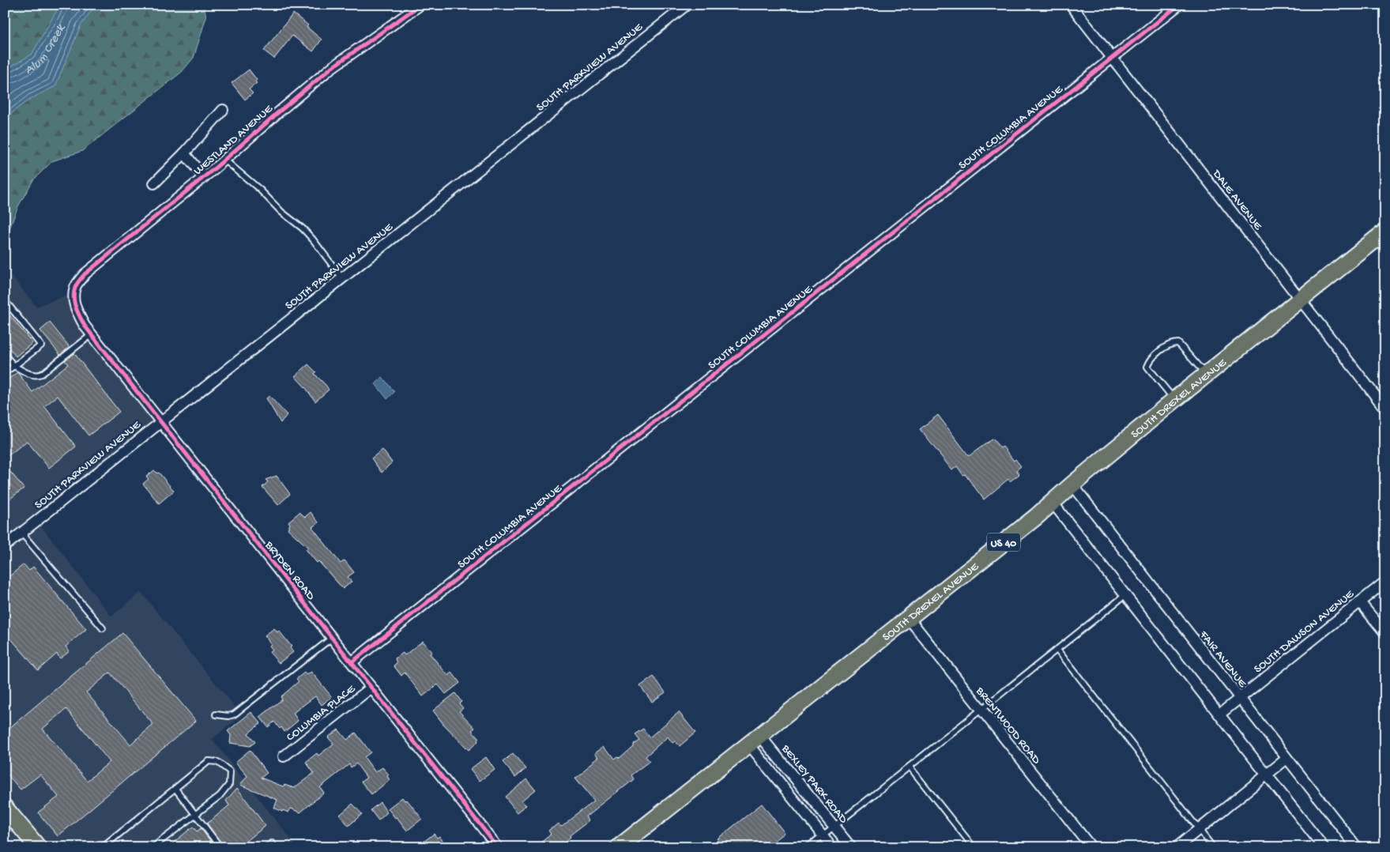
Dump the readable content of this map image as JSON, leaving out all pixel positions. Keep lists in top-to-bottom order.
{
  "streets": {
    "main road": ["SOUTH DREXEL AVENUE", "US 40"],
    "street": [
      "SOUTH PARKVIEW AVENUE",
      "SOUTH COLUMBIA AVENUE",
      "WESTLAND AVENUE",
      "DALE AVENUE",
      "BRYDEN ROAD",
      "SOUTH DAWSON AVENUE",
      "FAIR AVENUE",
      "COLUMBIA PLACE",
      "BRENTWOOD ROAD",
      "BEXLEY PARK ROAD"
    ]
  },
  "crossings": [
    ["SOUTH PARKVIEW AVENUE", "BRYDEN ROAD"],
    ["SOUTH COLUMBIA AVENUE", "DALE AVENUE"],
    ["SOUTH COLUMBIA AVENUE", "BRYDEN ROAD"],
    ["WESTLAND AVENUE", "BRYDEN ROAD"],
    ["DALE AVENUE", "SOUTH DREXEL AVENUE"],
    ["SOUTH DREXEL AVENUE", "FAIR AVENUE"],
    ["SOUTH DREXEL AVENUE", "BRENTWOOD ROAD"],
    ["SOUTH DREXEL AVENUE", "BEXLEY PARK ROAD"],
    ["BRYDEN ROAD", "COLUMBIA PLACE"],
    ["SOUTH DAWSON AVENUE", "FAIR AVENUE"]
  ],
  "water": ["Alum Creek"]
}
